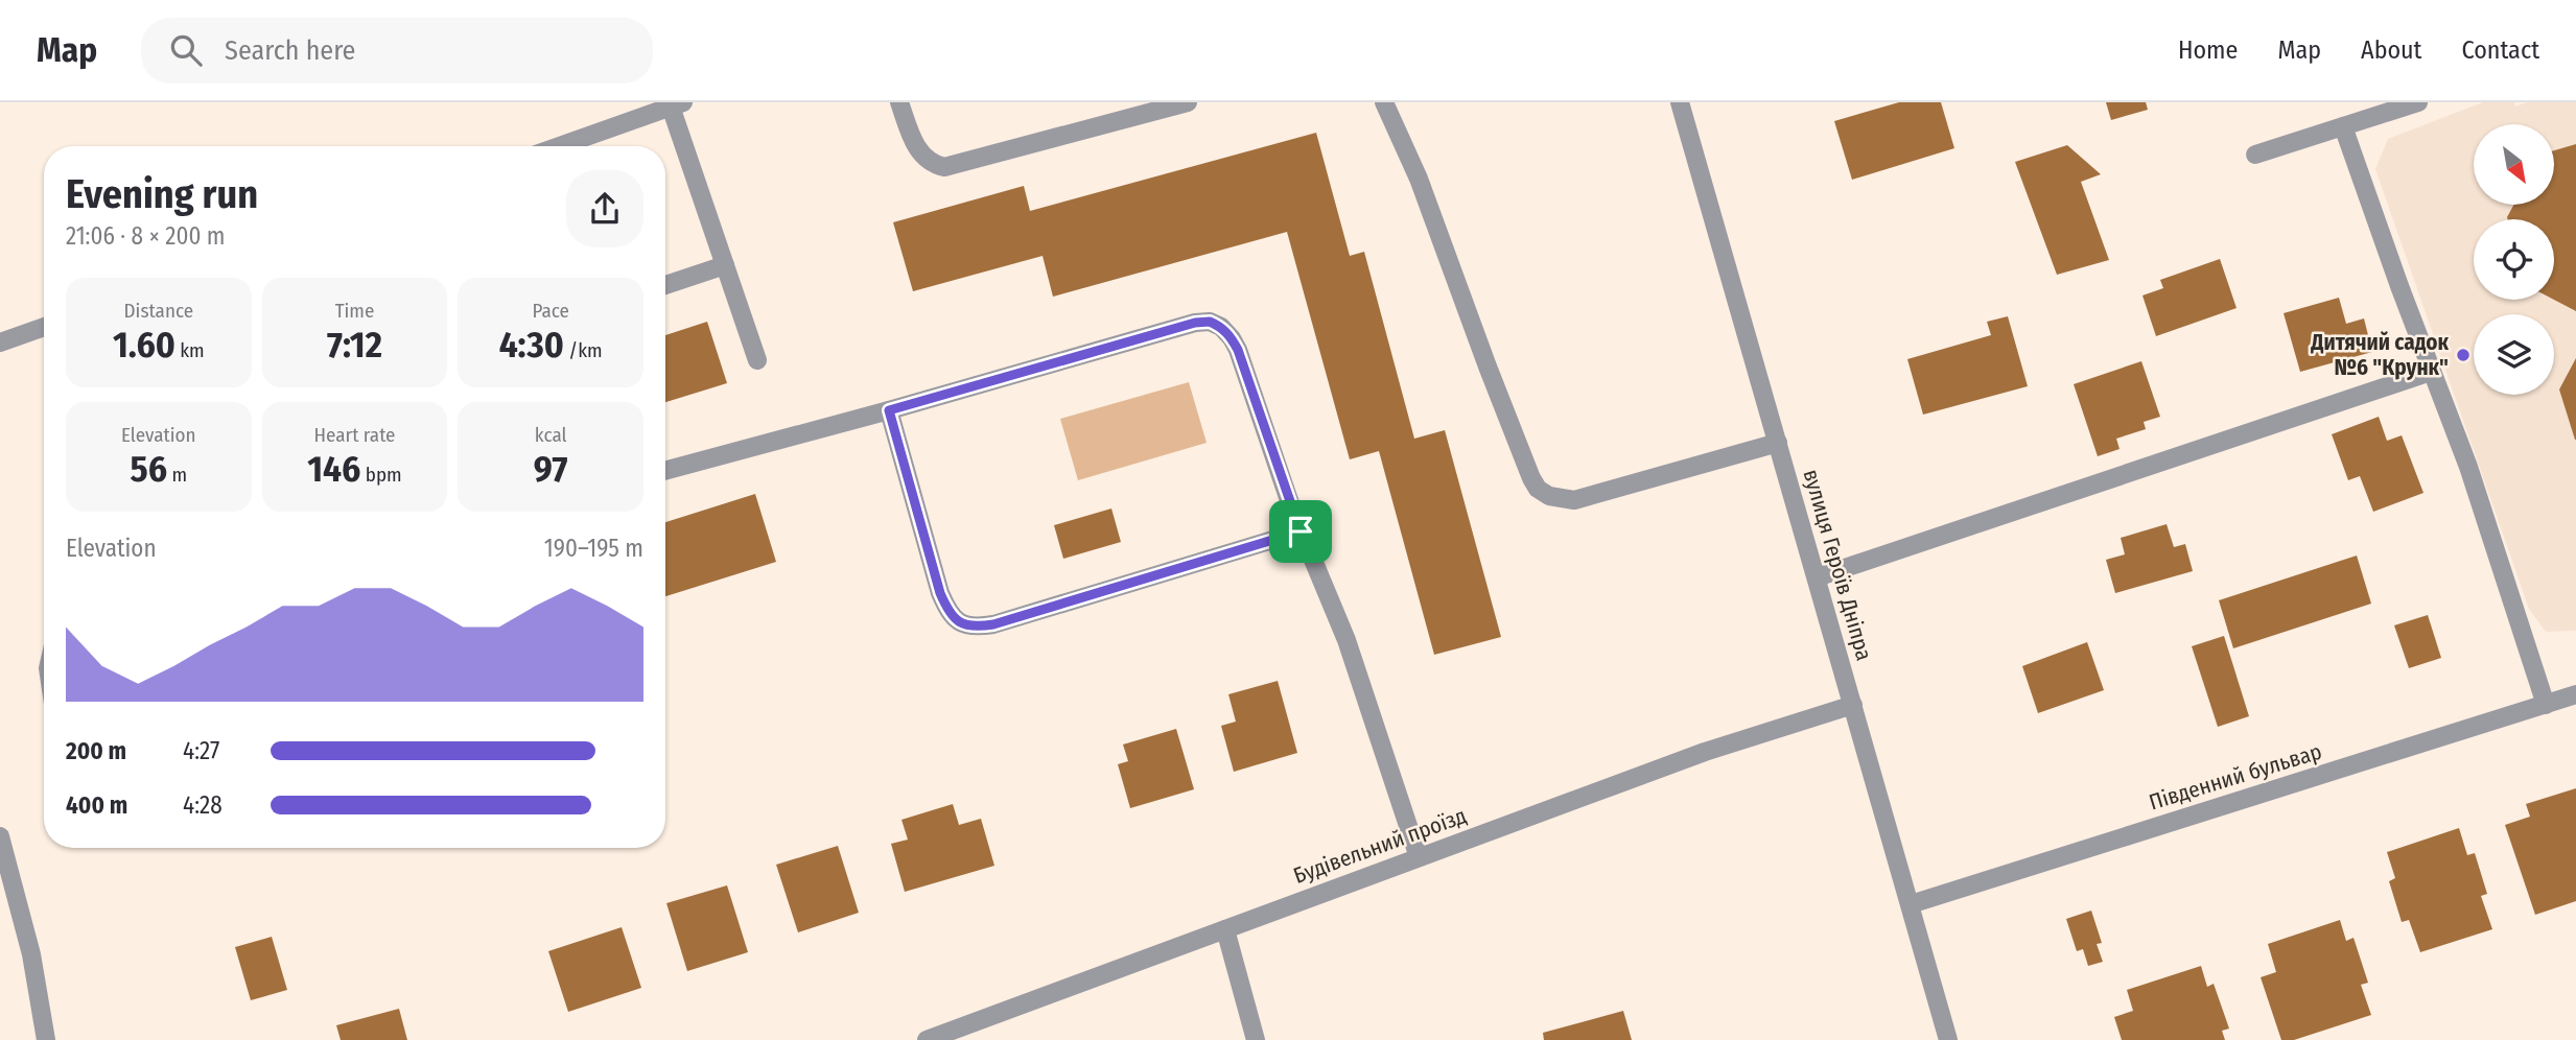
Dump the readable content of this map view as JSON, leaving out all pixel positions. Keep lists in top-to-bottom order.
{
  "streets": {
    "street": ["вулиця Героїв Дніпра", "Південний бульвар", "Будівельний проїзд"]
  },
  "crossings": [
    ["вулиця Героїв Дніпра", "Південний бульвар"],
    ["вулиця Героїв Дніпра", "Будівельний проїзд"]
  ],
  "places": ["Дитячий садок №6 \"Крунк\""],
  "north": "bottom right",
  "page": {
    "header": "Map",
    "search": "Search here",
    "nav": [
      "Home",
      "Map",
      "About",
      "Contact"
    ],
    "heading": ["Evening run", "21:06 · 8 × 200 m"],
    "stats": [
      ["Distance", "1.60 km"],
      ["Time", "7:12"],
      ["Pace", "4:30 /km"],
      ["Elevation", "56 m"],
      ["Heart rate", "146 bpm"],
      ["kcal", "97"]
    ],
    "chart": ["Elevation", "190–195 m"],
    "list": [
      {
        "name": "200 m",
        "note": "4:27"
      },
      {
        "name": "400 m",
        "note": "4:28"
      }
    ]
  }
}
